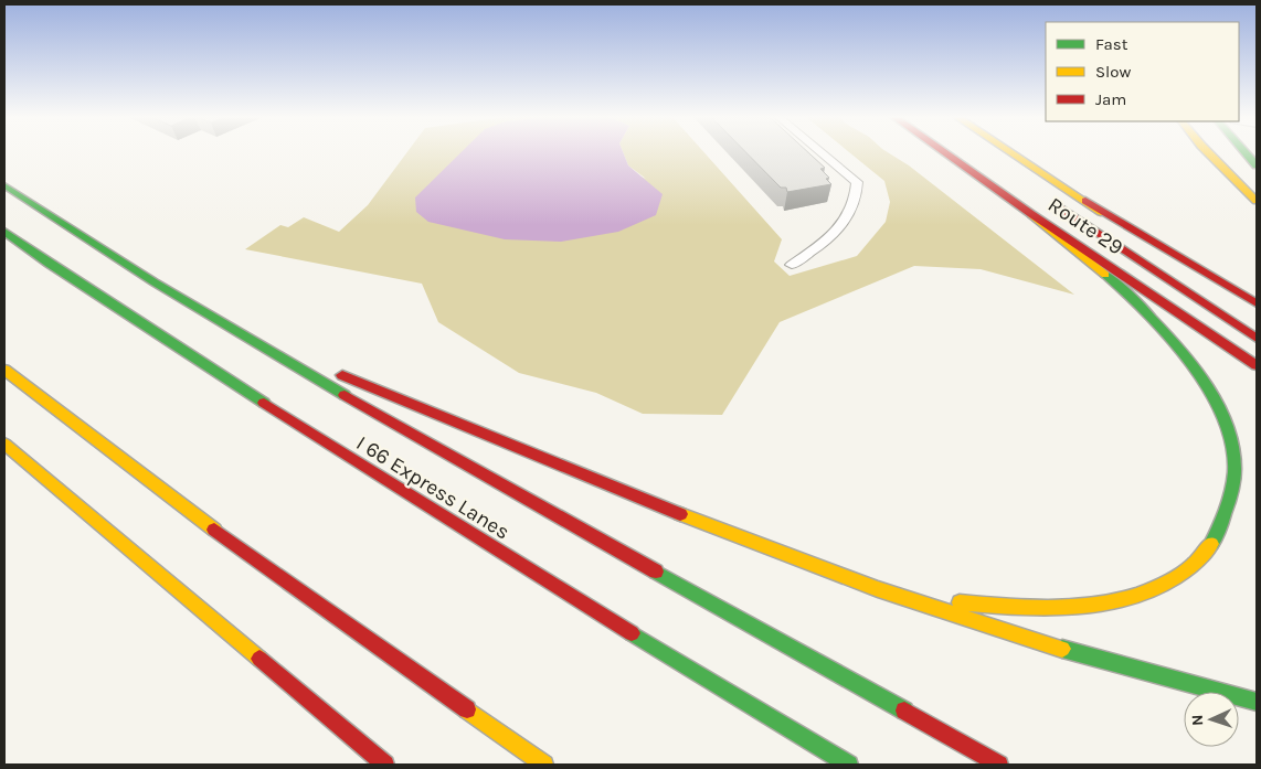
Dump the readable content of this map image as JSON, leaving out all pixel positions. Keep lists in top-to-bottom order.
{
  "streets": {
    "main road": ["Route 29", "I 66 Express Lanes"]
  },
  "legend": ["Fast", "Slow", "Jam"],
  "north": "left"
}
